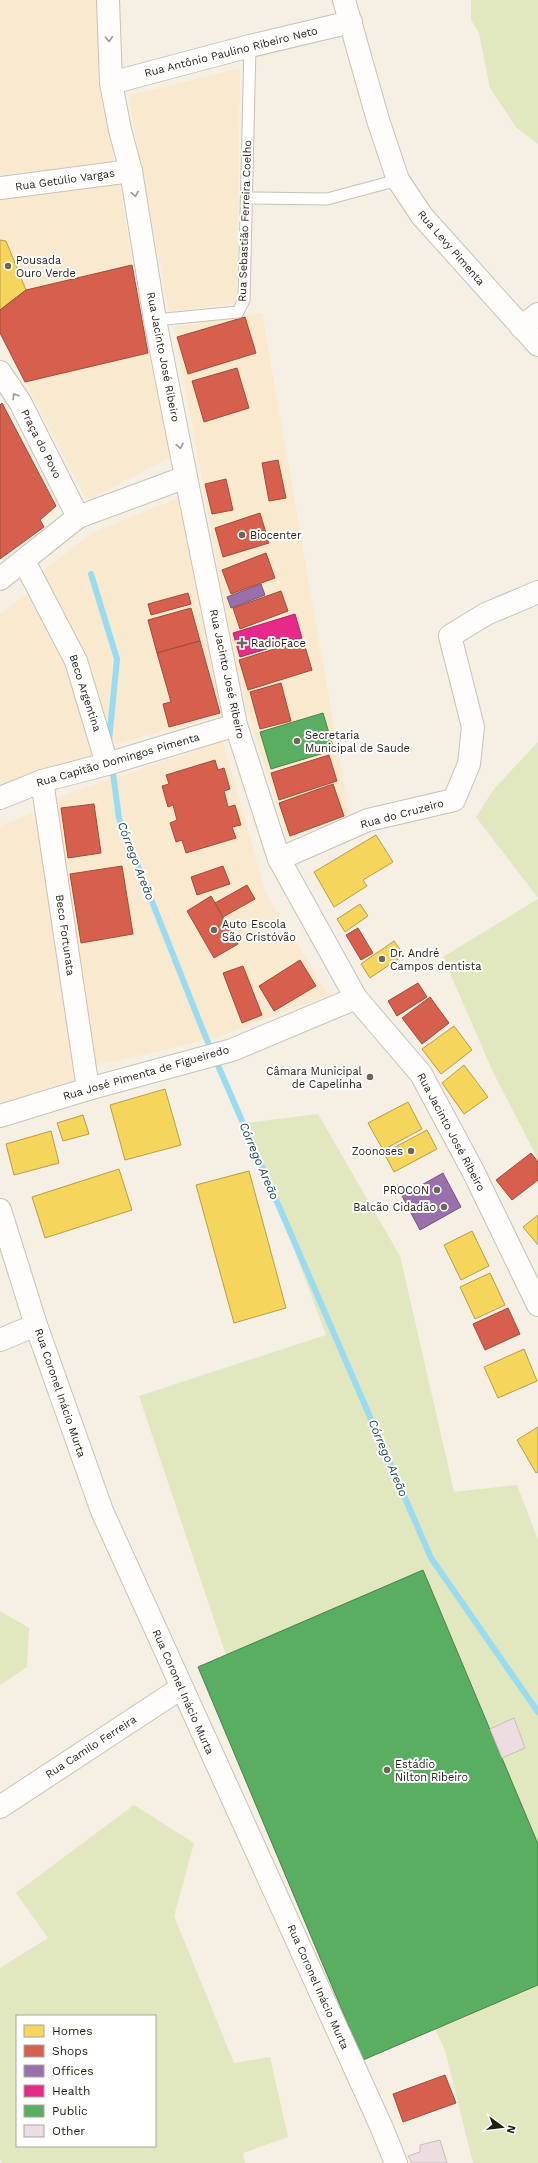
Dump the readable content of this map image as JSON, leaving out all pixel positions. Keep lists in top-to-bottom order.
{
  "streets": {
    "street": [
      "Rua Antônio Paulino Ribeiro Neto",
      "Rua Getúlio Vargas",
      "Rua Levy Pimenta",
      "Rua Jacinto José Ribeiro",
      "Praça do Povo",
      "Beco Argentina",
      "Rua Capitão Domingos Pimenta",
      "Rua do Cruzeiro",
      "Beco Fortunata",
      "Rua José Pimenta de Figueiredo",
      "Rua Coronel Inácio Murta",
      "Rua Camilo Ferreira"
    ],
    "lane": ["Rua Sebastião Ferreira Coelho"]
  },
  "crossings": [
    ["Rua Antônio Paulino Ribeiro Neto", "Rua Sebastião Ferreira Coelho"],
    ["Rua Antônio Paulino Ribeiro Neto", "Rua Levy Pimenta"],
    ["Rua Antônio Paulino Ribeiro Neto", "Rua Jacinto José Ribeiro"],
    ["Rua Getúlio Vargas", "Rua Jacinto José Ribeiro"],
    ["Rua Sebastião Ferreira Coelho", "Rua Jacinto José Ribeiro"],
    ["Rua Jacinto José Ribeiro", "Rua Capitão Domingos Pimenta"],
    ["Rua Jacinto José Ribeiro", "Rua do Cruzeiro"],
    ["Rua Jacinto José Ribeiro", "Rua José Pimenta de Figueiredo"],
    ["Beco Argentina", "Rua Capitão Domingos Pimenta"],
    ["Rua Capitão Domingos Pimenta", "Beco Fortunata"],
    ["Beco Fortunata", "Rua José Pimenta de Figueiredo"],
    ["Rua Coronel Inácio Murta", "Rua Camilo Ferreira"]
  ],
  "one_way": ["Praça do Povo"],
  "water": ["Córrego Areão"],
  "places": {
    "other": [
      "Pousada Ouro Verde",
      "Biocenter",
      "Secretaria Municipal de Saude",
      "Auto Escola São Cristóvão",
      "Dr. André Campos dentista",
      "Câmara Municipal de Capelinha",
      "Zoonoses",
      "PROCON",
      "Balcão Cidadão",
      "Estádio Nilton Ribeiro"
    ],
    "health": ["RadioFace"]
  },
  "legend": [
    "Homes",
    "Shops",
    "Offices",
    "Health",
    "Public",
    "Other"
  ],
  "north": "right"
}
